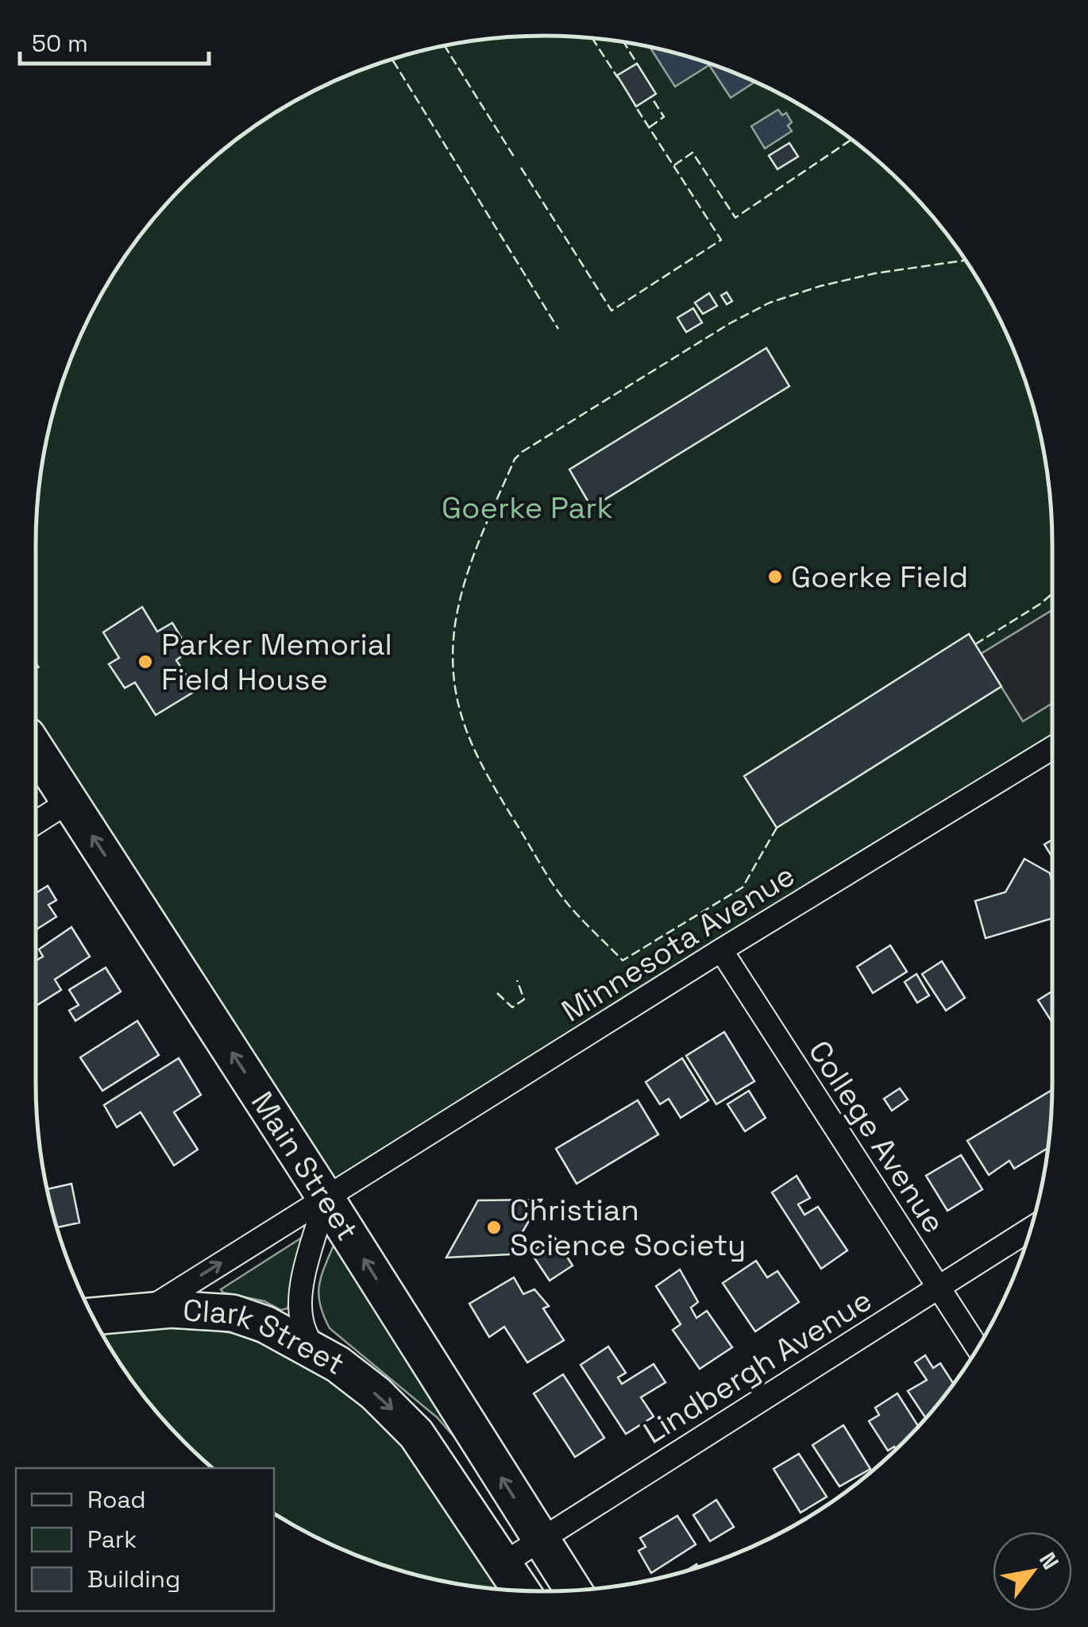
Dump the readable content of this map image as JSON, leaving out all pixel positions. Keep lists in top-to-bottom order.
{
  "streets": {
    "main road": ["Main Street", "Clark Street"],
    "street": ["Minnesota Avenue", "College Avenue", "Lindbergh Avenue"]
  },
  "crossings": [
    ["Minnesota Avenue", "College Avenue"],
    ["Minnesota Avenue", "Main Street"],
    ["Minnesota Avenue", "Clark Street"],
    ["College Avenue", "Lindbergh Avenue"],
    ["Main Street", "Lindbergh Avenue"],
    ["Clark Street", "Lindbergh Avenue"]
  ],
  "one_way": ["Main Street", "Clark Street"],
  "parks": ["Goerke Park"],
  "places": ["Goerke Field", "Parker Memorial Field House", "Christian Science Society"],
  "legend": ["Road", "Park", "Building"],
  "scale_bar": "50 m",
  "north": "top right"
}
